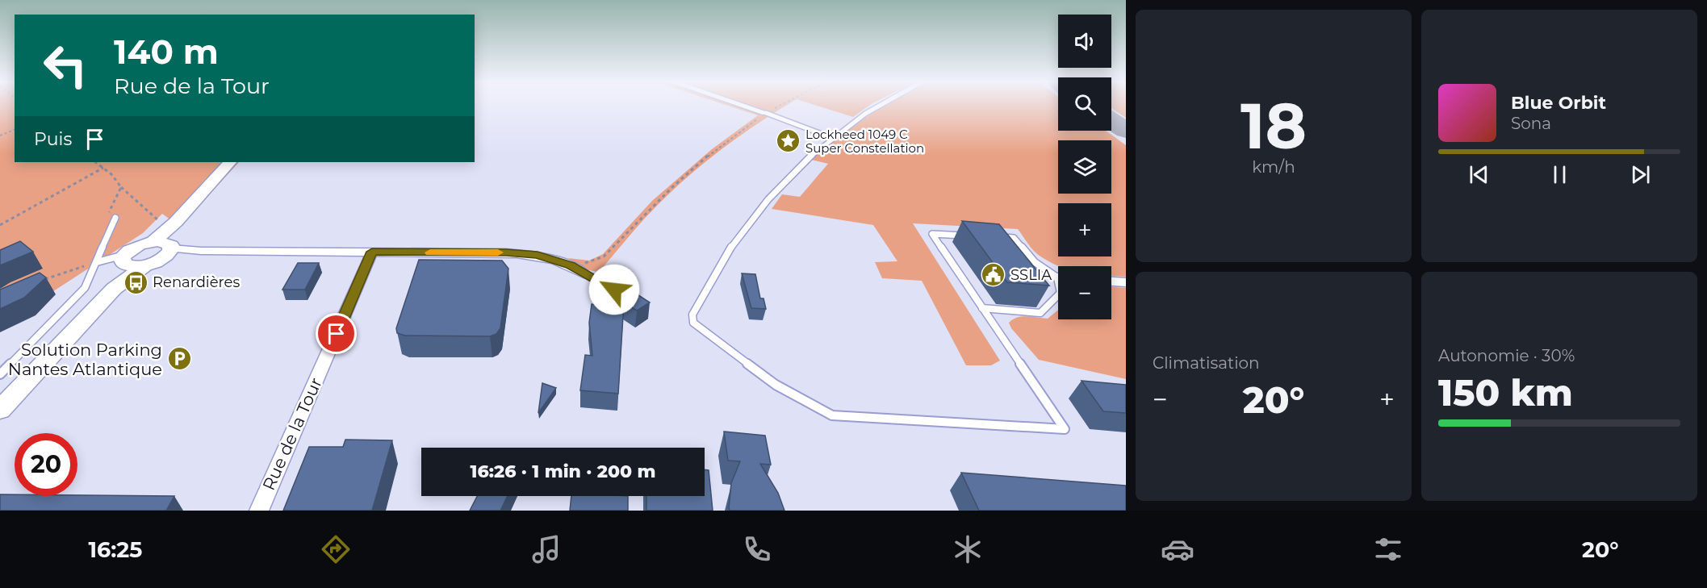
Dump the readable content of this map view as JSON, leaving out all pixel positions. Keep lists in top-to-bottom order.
{
  "streets": {
    "street": ["Rue de la Tour"]
  },
  "places": {
    "place": ["Lockheed 1049 C Super Constellation"],
    "public building": ["SSLIA"],
    "bus stop": ["Renardières"],
    "parking": ["Solution Parking Nantes Atlantique"]
  },
  "page": {
    "tile": [
      ["18", "km/h"],
      "Climatisation",
      ["Autonomie · 30%", "150 km"]
    ],
    "map_buttons": ["+", "−"],
    "turn": ["140 m", "Rue de la Tour"],
    "song": ["Blue Orbit", "Sona"],
    "then": "Puis",
    "heat": ["−", "20°", "+"],
    "limit": "20",
    "trip": "16:26 · 1 min · 200 m",
    "tabs": ["16:25", "20°"]
  }
}
